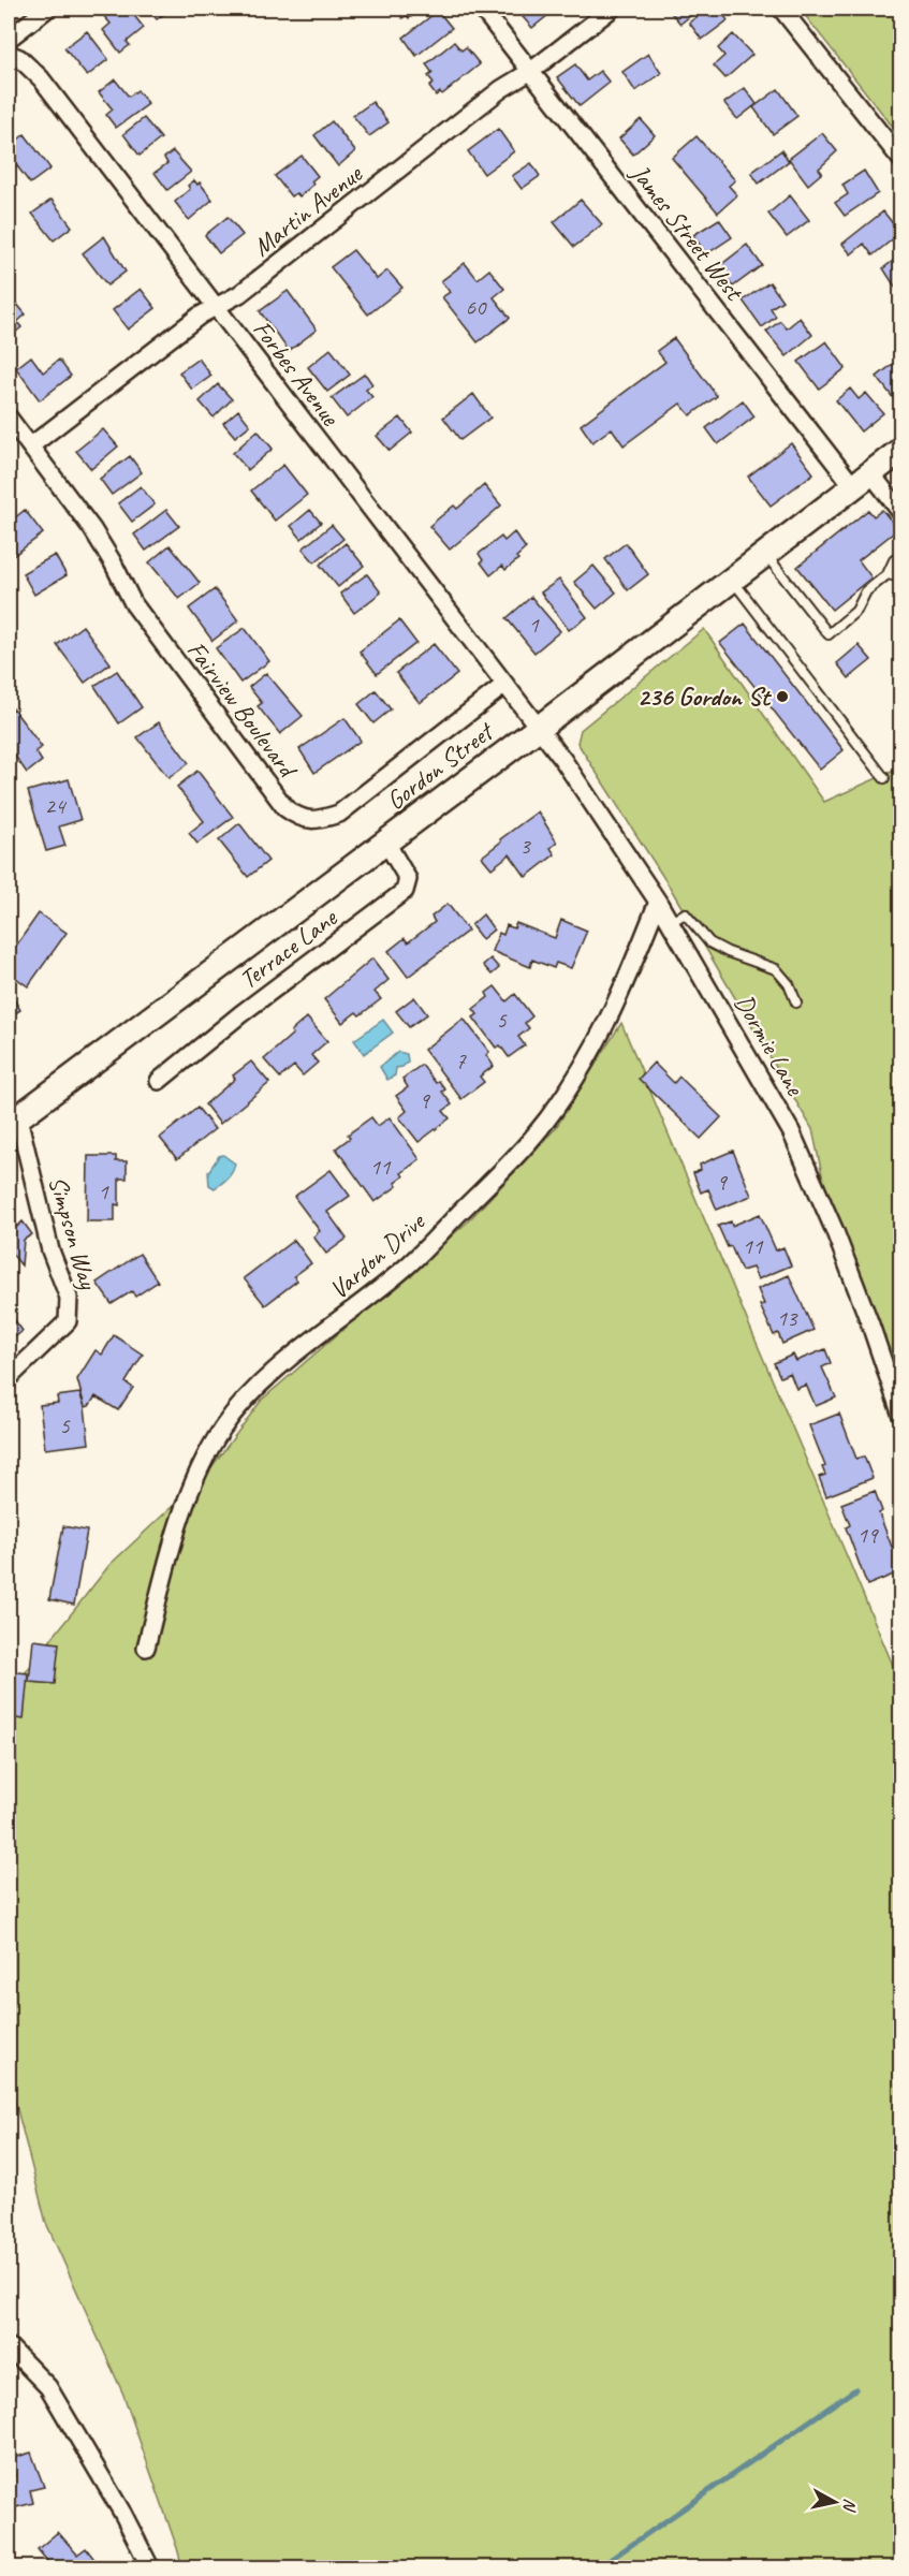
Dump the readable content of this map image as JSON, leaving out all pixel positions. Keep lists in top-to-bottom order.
{
  "streets": {
    "main road": ["Gordon Street"],
    "street": [
      "Martin Avenue",
      "James Street West",
      "Forbes Avenue",
      "Fairview Boulevard",
      "Terrace Lane",
      "Dormie Lane",
      "Simpson Way",
      "Vardon Drive"
    ]
  },
  "crossings": [
    ["Martin Avenue", "James Street West"],
    ["Martin Avenue", "Forbes Avenue"],
    ["Martin Avenue", "Fairview Boulevard"],
    ["James Street West", "Gordon Street"],
    ["Forbes Avenue", "Fairview Boulevard"],
    ["Forbes Avenue", "Gordon Street"],
    ["Forbes Avenue", "Dormie Lane"],
    ["Gordon Street", "Terrace Lane"],
    ["Gordon Street", "Dormie Lane"],
    ["Gordon Street", "Simpson Way"],
    ["Dormie Lane", "Vardon Drive"]
  ],
  "places": ["236 Gordon St"],
  "house_numbers": [
    "60",
    "1",
    "24",
    "3",
    "5",
    "7",
    "9",
    "11",
    "9",
    "1",
    "11",
    "13",
    "5",
    "19"
  ],
  "north": "right"
}
